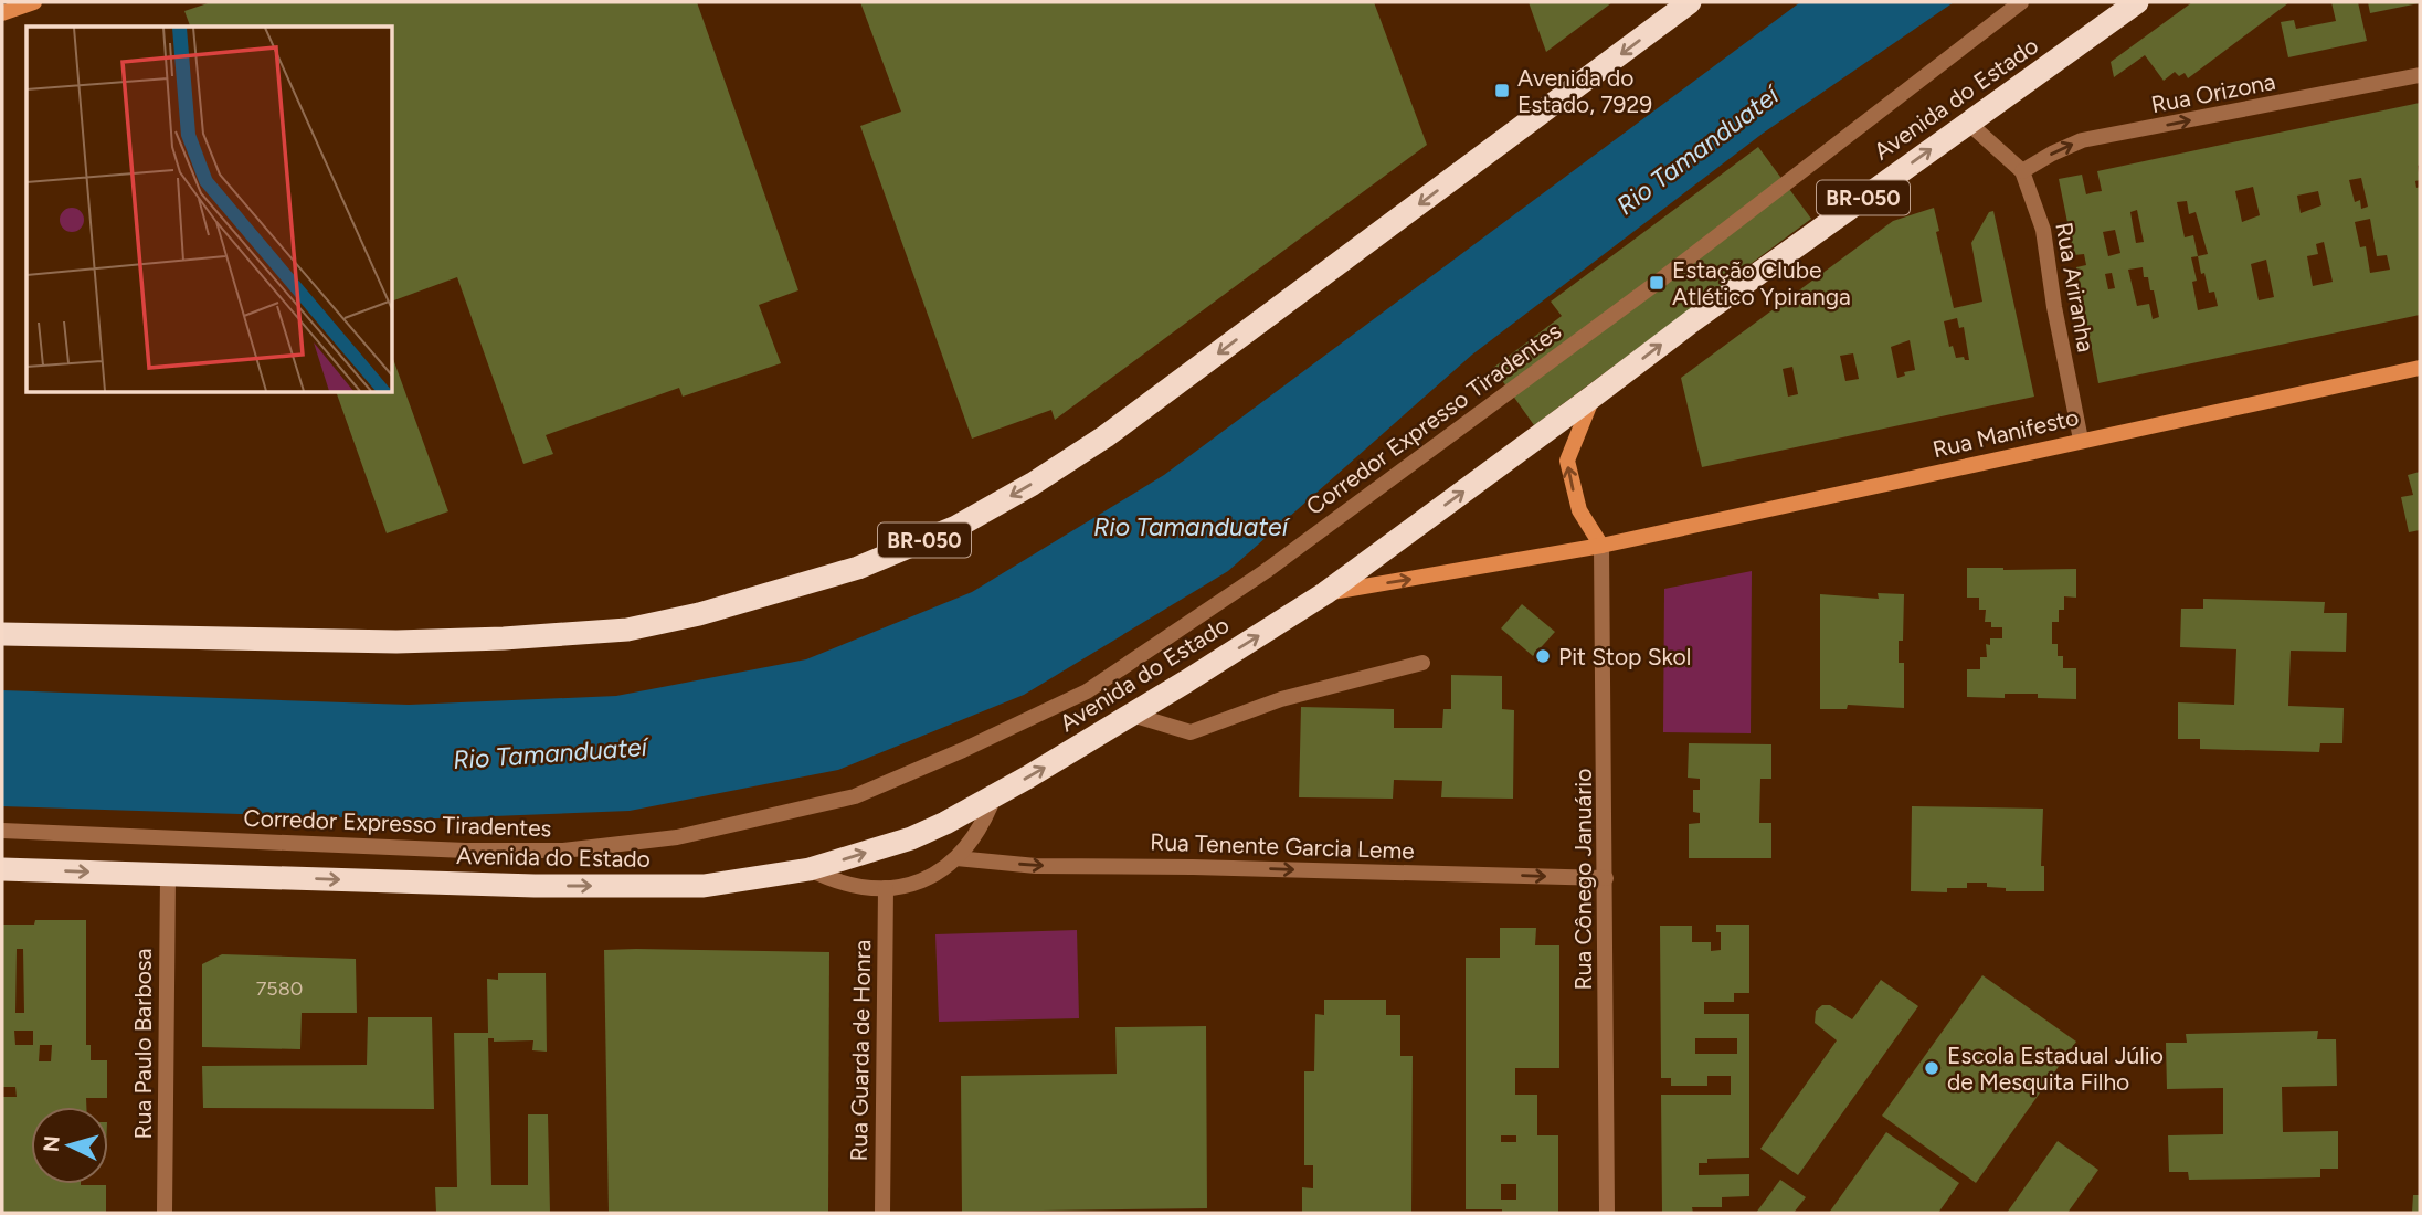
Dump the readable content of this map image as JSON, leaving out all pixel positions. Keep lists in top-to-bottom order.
{
  "streets": {
    "highway": ["Avenida do Estado", "BR-050"],
    "main road": ["Rua Manifesto"],
    "street": [
      "Rua Orizona",
      "Rua Ariranha",
      "Corredor Expresso Tiradentes",
      "Rua Tenente Garcia Leme",
      "Rua Cônego Januário",
      "Rua Paulo Barbosa",
      "Rua Guarda de Honra"
    ]
  },
  "crossings": [
    ["Rua Orizona", "Rua Ariranha"],
    ["Avenida do Estado", "Rua Ariranha"],
    ["Avenida do Estado", "Rua Manifesto"],
    ["Avenida do Estado", "Rua Paulo Barbosa"],
    ["Rua Ariranha", "Rua Manifesto"],
    ["Rua Manifesto", "Rua Cônego Januário"],
    ["Rua Tenente Garcia Leme", "Rua Cônego Januário"]
  ],
  "one_way": ["Rua Orizona", "Avenida do Estado", "Rua Tenente Garcia Leme"],
  "water": ["Rio Tamanduateí"],
  "places": {
    "transit": ["Avenida do Estado, 7929", "Estação Clube Atlético Ypiranga"],
    "other": ["Pit Stop Skol", "Escola Estadual Júlio de Mesquita Filho"]
  },
  "house_numbers": ["7580"],
  "north": "left"
}
